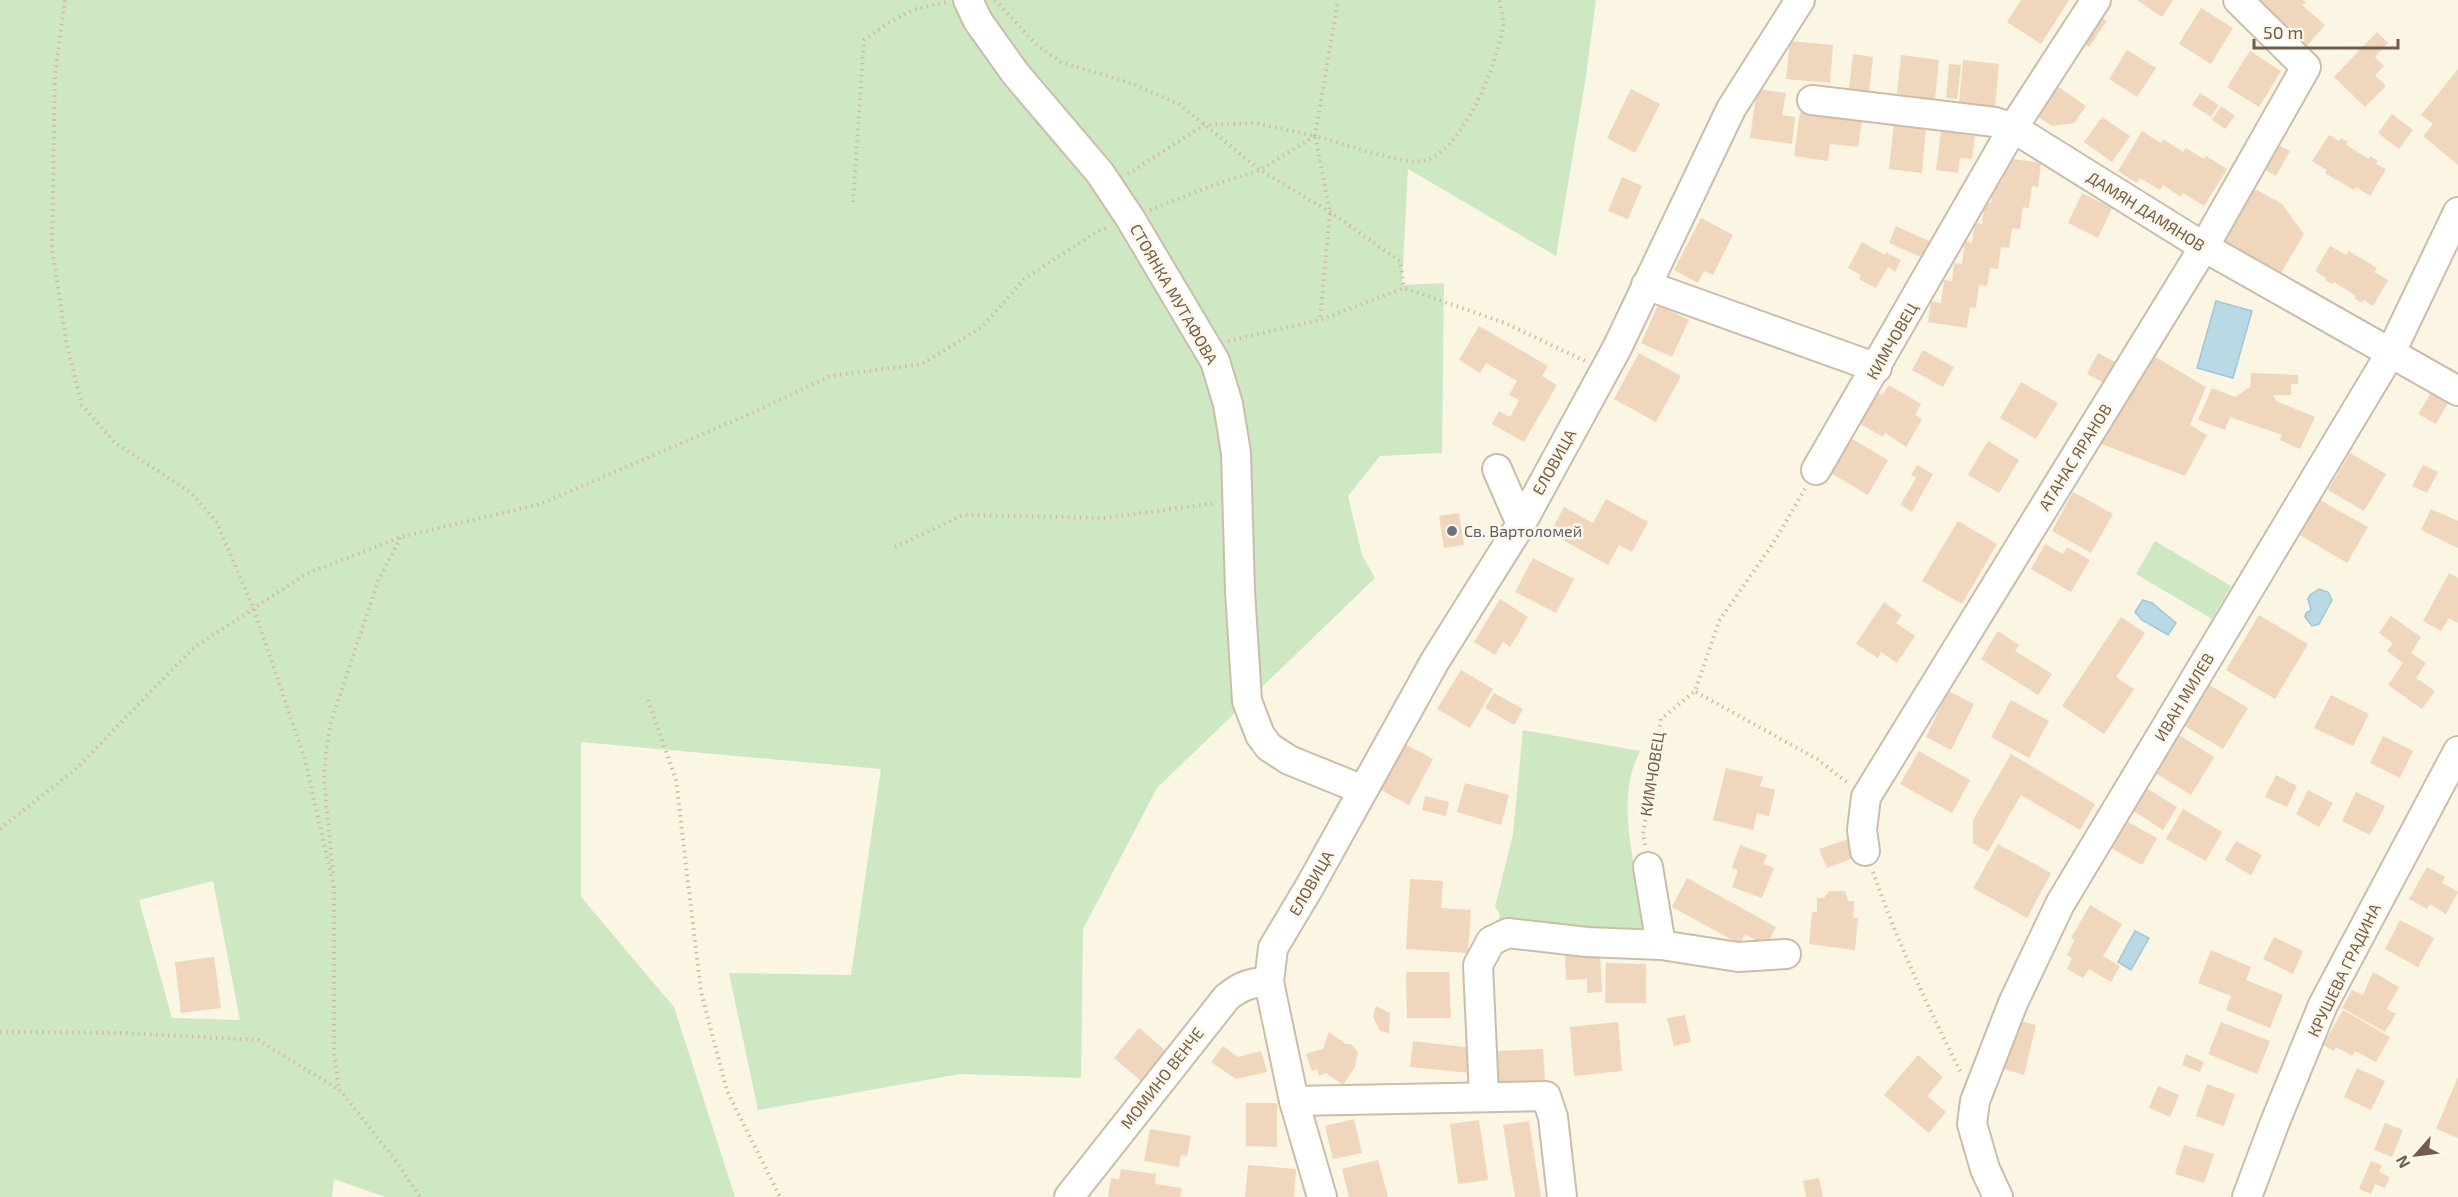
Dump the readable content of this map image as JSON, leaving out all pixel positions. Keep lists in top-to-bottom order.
{
  "streets": {
    "street": [
      "ДАМЯН ДАМЯНОВ",
      "СТОЯНКА МУТАФОВА",
      "КИМЧОВЕЦ",
      "АТАНАС ЯРАНОВ",
      "ЕЛОВИЦА",
      "ИВАН МИЛЕВ",
      "КРУШЕВА ГРАДИНА",
      "МОМИНО ВЕНЧЕ"
    ]
  },
  "crossings": [
    ["ДАМЯН ДАМЯНОВ", "КИМЧОВЕЦ"],
    ["ДАМЯН ДАМЯНОВ", "АТАНАС ЯРАНОВ"],
    ["ДАМЯН ДАМЯНОВ", "ИВАН МИЛЕВ"],
    ["СТОЯНКА МУТАФОВА", "ЕЛОВИЦА"],
    ["ЕЛОВИЦА", "МОМИНО ВЕНЧЕ"]
  ],
  "places": ["Св. Вартоломей"],
  "scale_bar": "50 m",
  "north": "bottom left"
}
